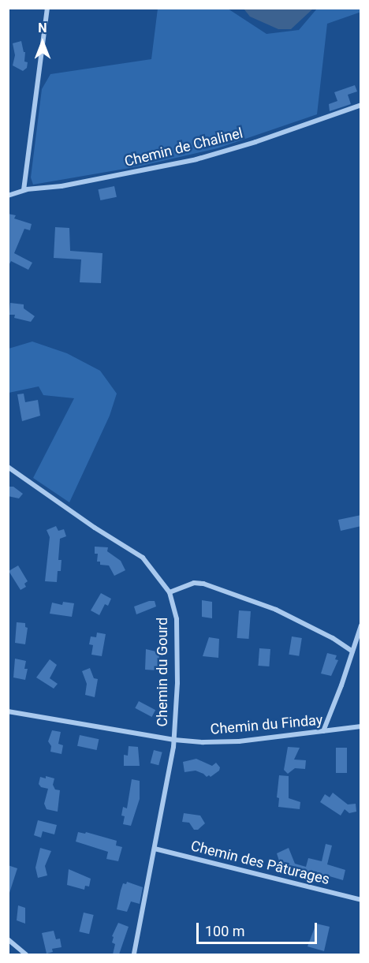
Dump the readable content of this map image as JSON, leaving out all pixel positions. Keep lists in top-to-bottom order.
{
  "streets": {
    "street": [
      "Chemin de Chalinel",
      "Chemin du Gourd",
      "Chemin du Finday",
      "Chemin des Pâturages"
    ]
  },
  "crossings": [
    ["Chemin du Gourd", "Chemin du Finday"],
    ["Chemin du Gourd", "Chemin des Pâturages"]
  ],
  "scale_bar": "100 m",
  "north": "top"
}
